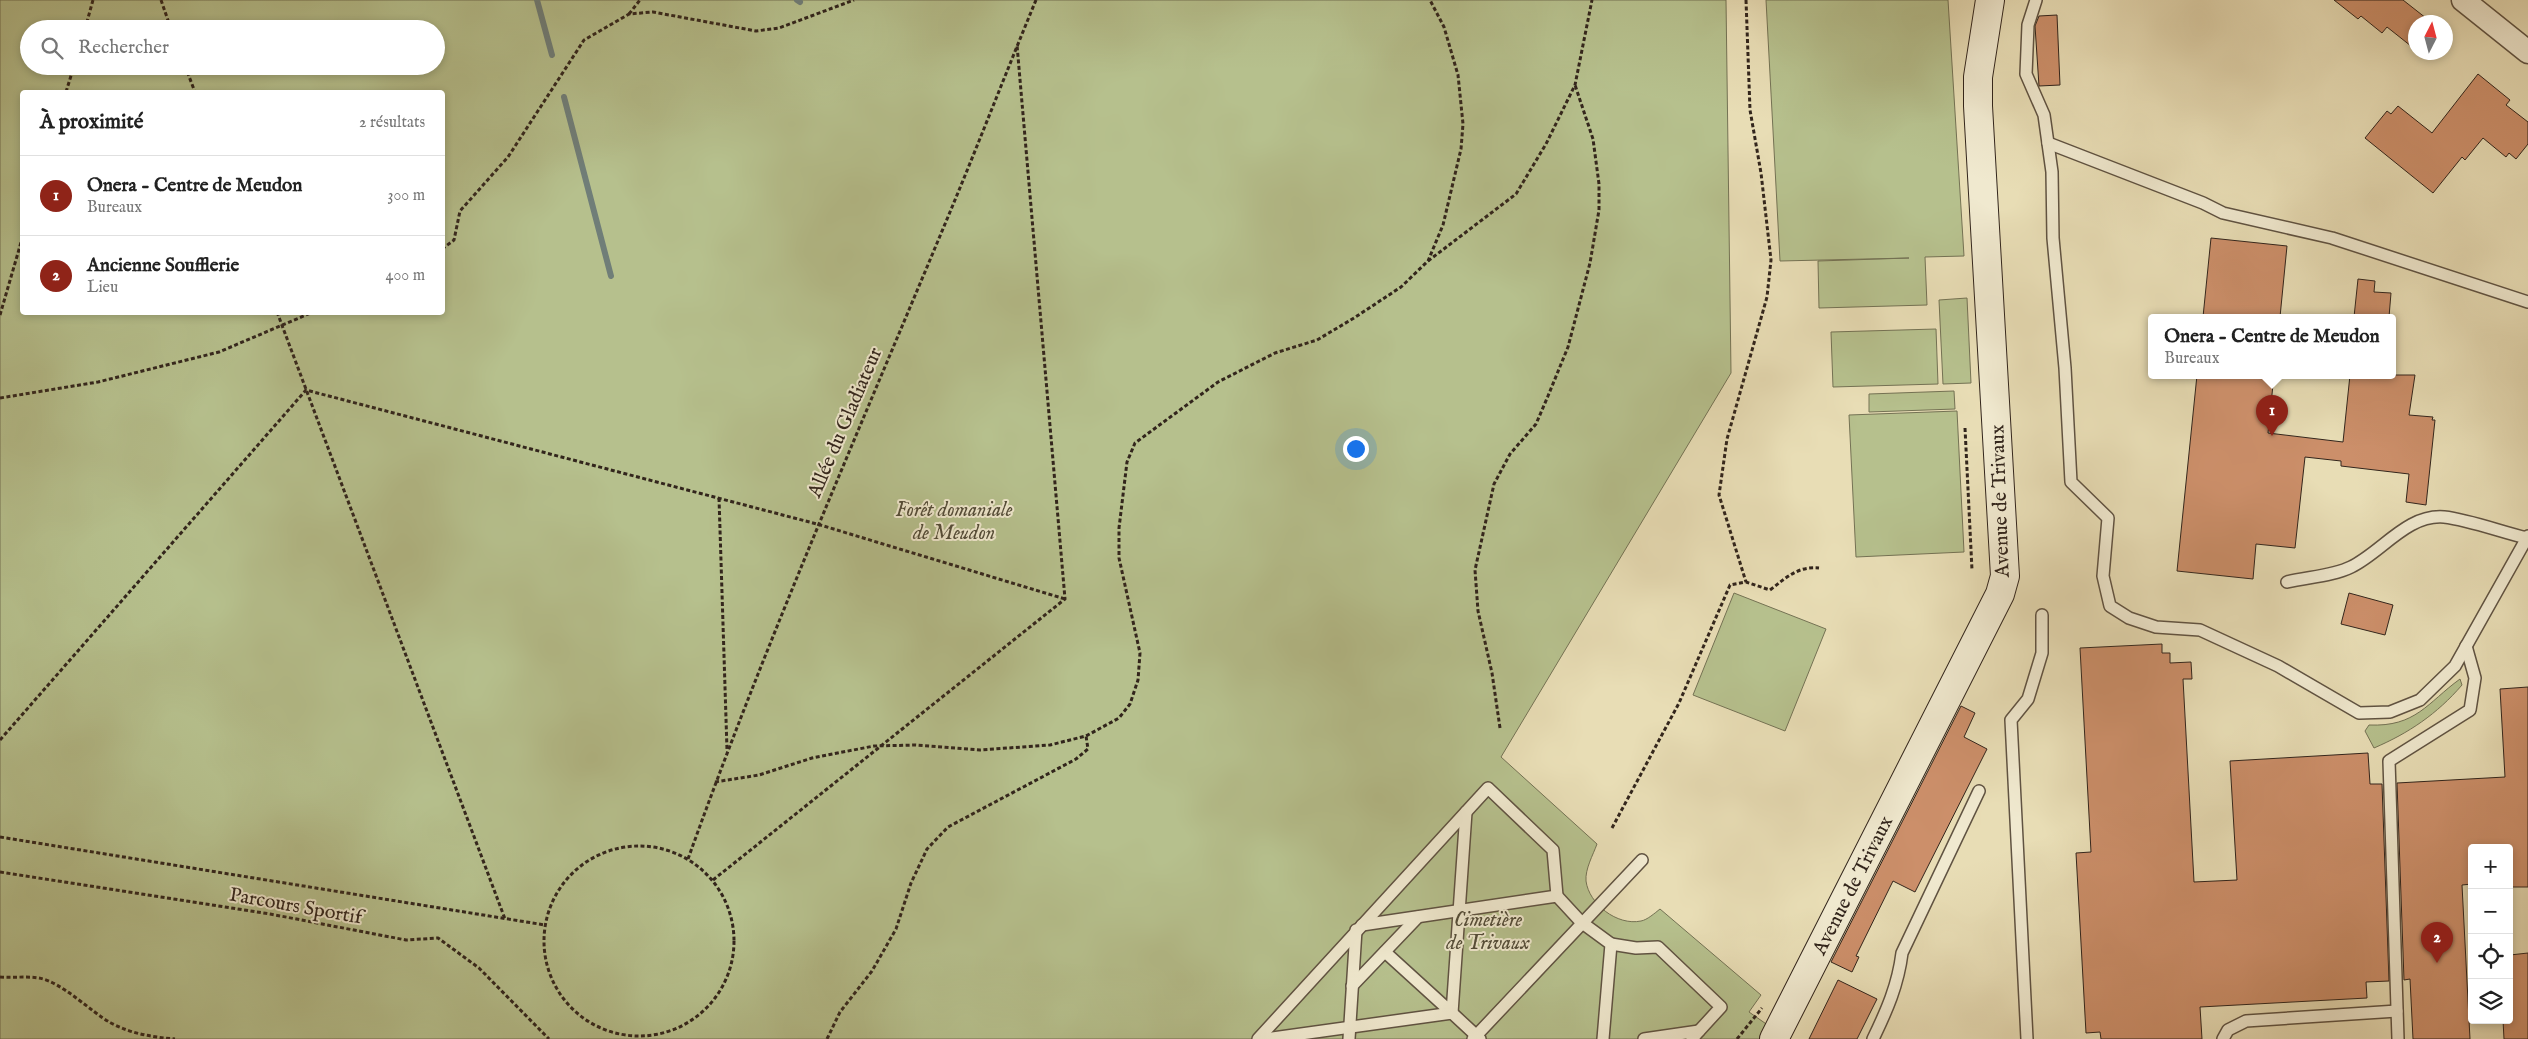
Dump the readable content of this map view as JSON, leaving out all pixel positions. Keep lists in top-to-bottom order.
{
  "streets": {
    "main road": ["Avenue de Trivaux"],
    "path": ["Allée du Gladiateur", "Parcours Sportif"]
  },
  "parks": ["Forêt domaniale de Meudon", "Cimetière de Trivaux"],
  "north": "top",
  "page": {
    "search": "Rechercher",
    "heading": ["À proximité", "2 résultats"],
    "list": [
      {
        "mark": "1",
        "name": "Onera - Centre de Meudon",
        "note": "Bureaux",
        "value": "300 m"
      },
      {
        "mark": "2",
        "name": "Ancienne Soufflerie",
        "note": "Lieu",
        "value": "400 m"
      }
    ],
    "popup": ["Onera - Centre de Meudon", "Bureaux"],
    "pins": ["1", "2"],
    "map_buttons": ["+", "−"]
  }
}
